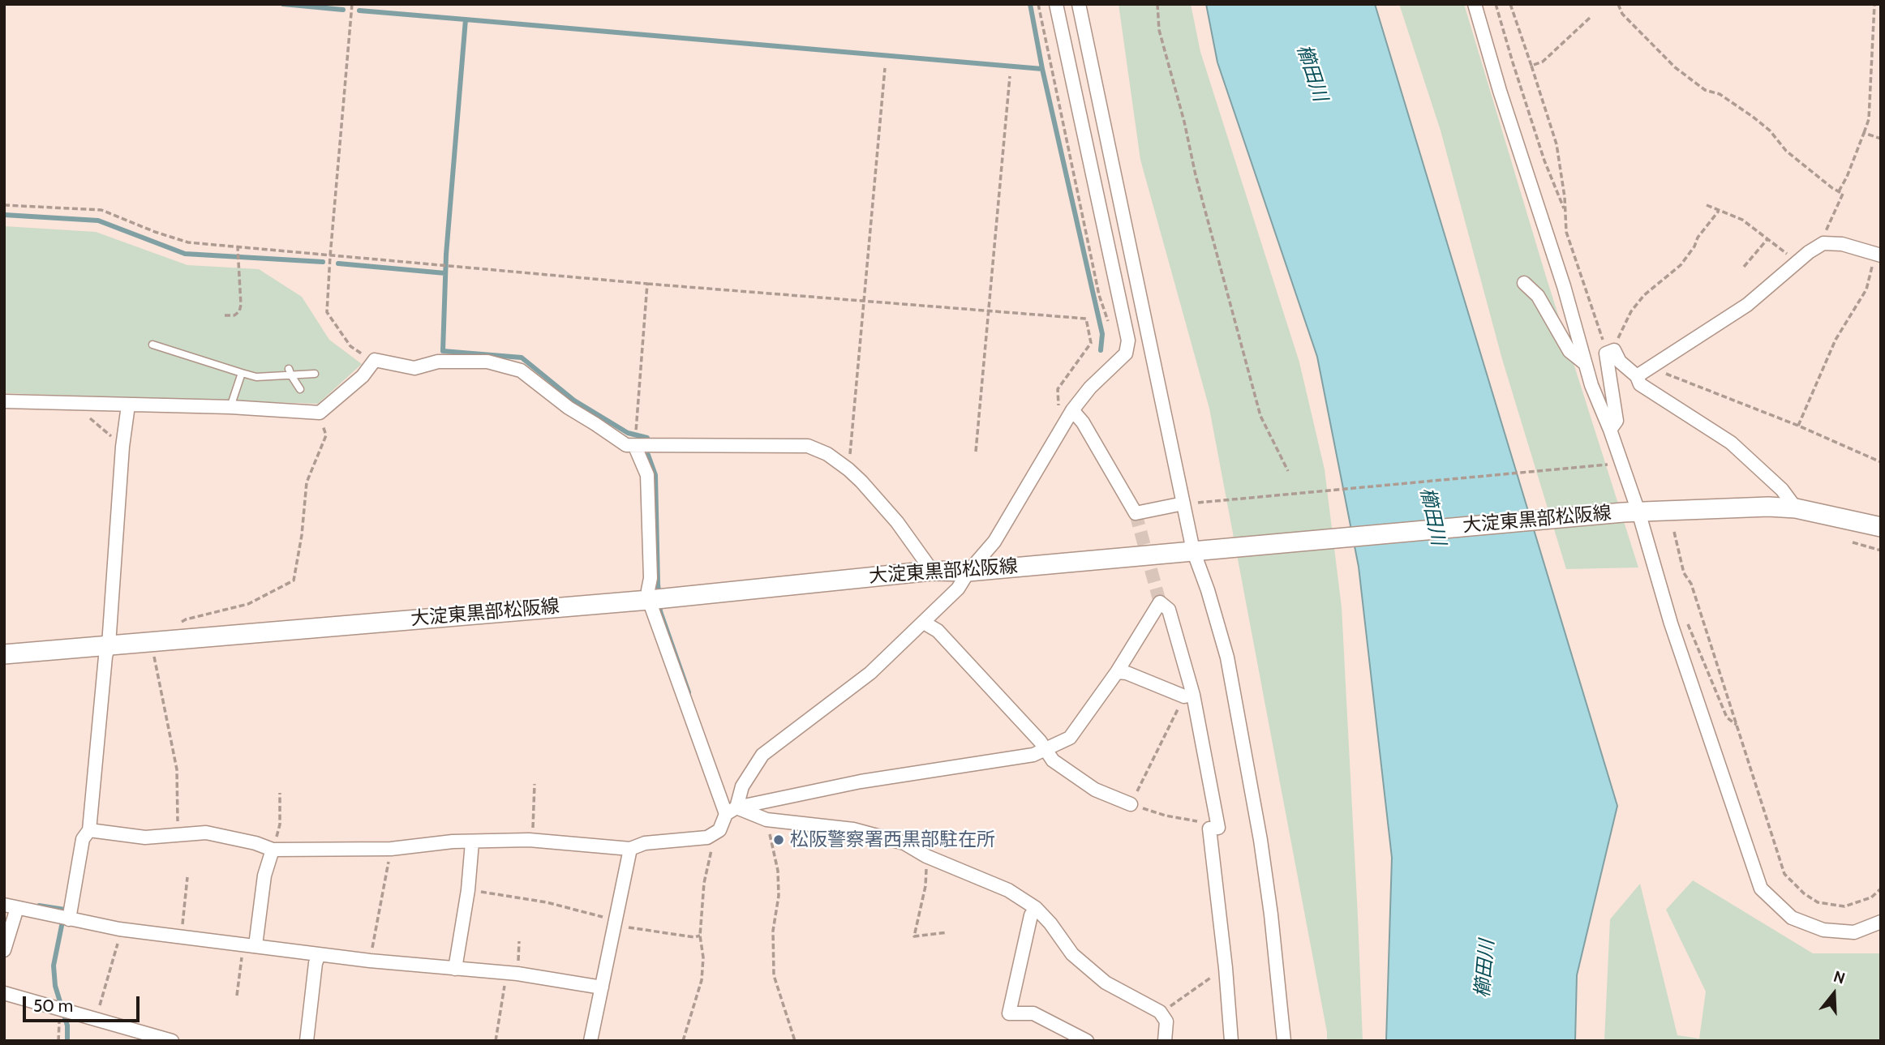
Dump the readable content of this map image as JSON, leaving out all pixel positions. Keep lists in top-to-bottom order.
{
  "streets": {
    "main road": ["大淀東黒部松阪線"]
  },
  "water": ["櫛田川"],
  "places": ["松阪警察署西黒部駐在所"],
  "scale_bar": "50 m",
  "north": "top"
}
